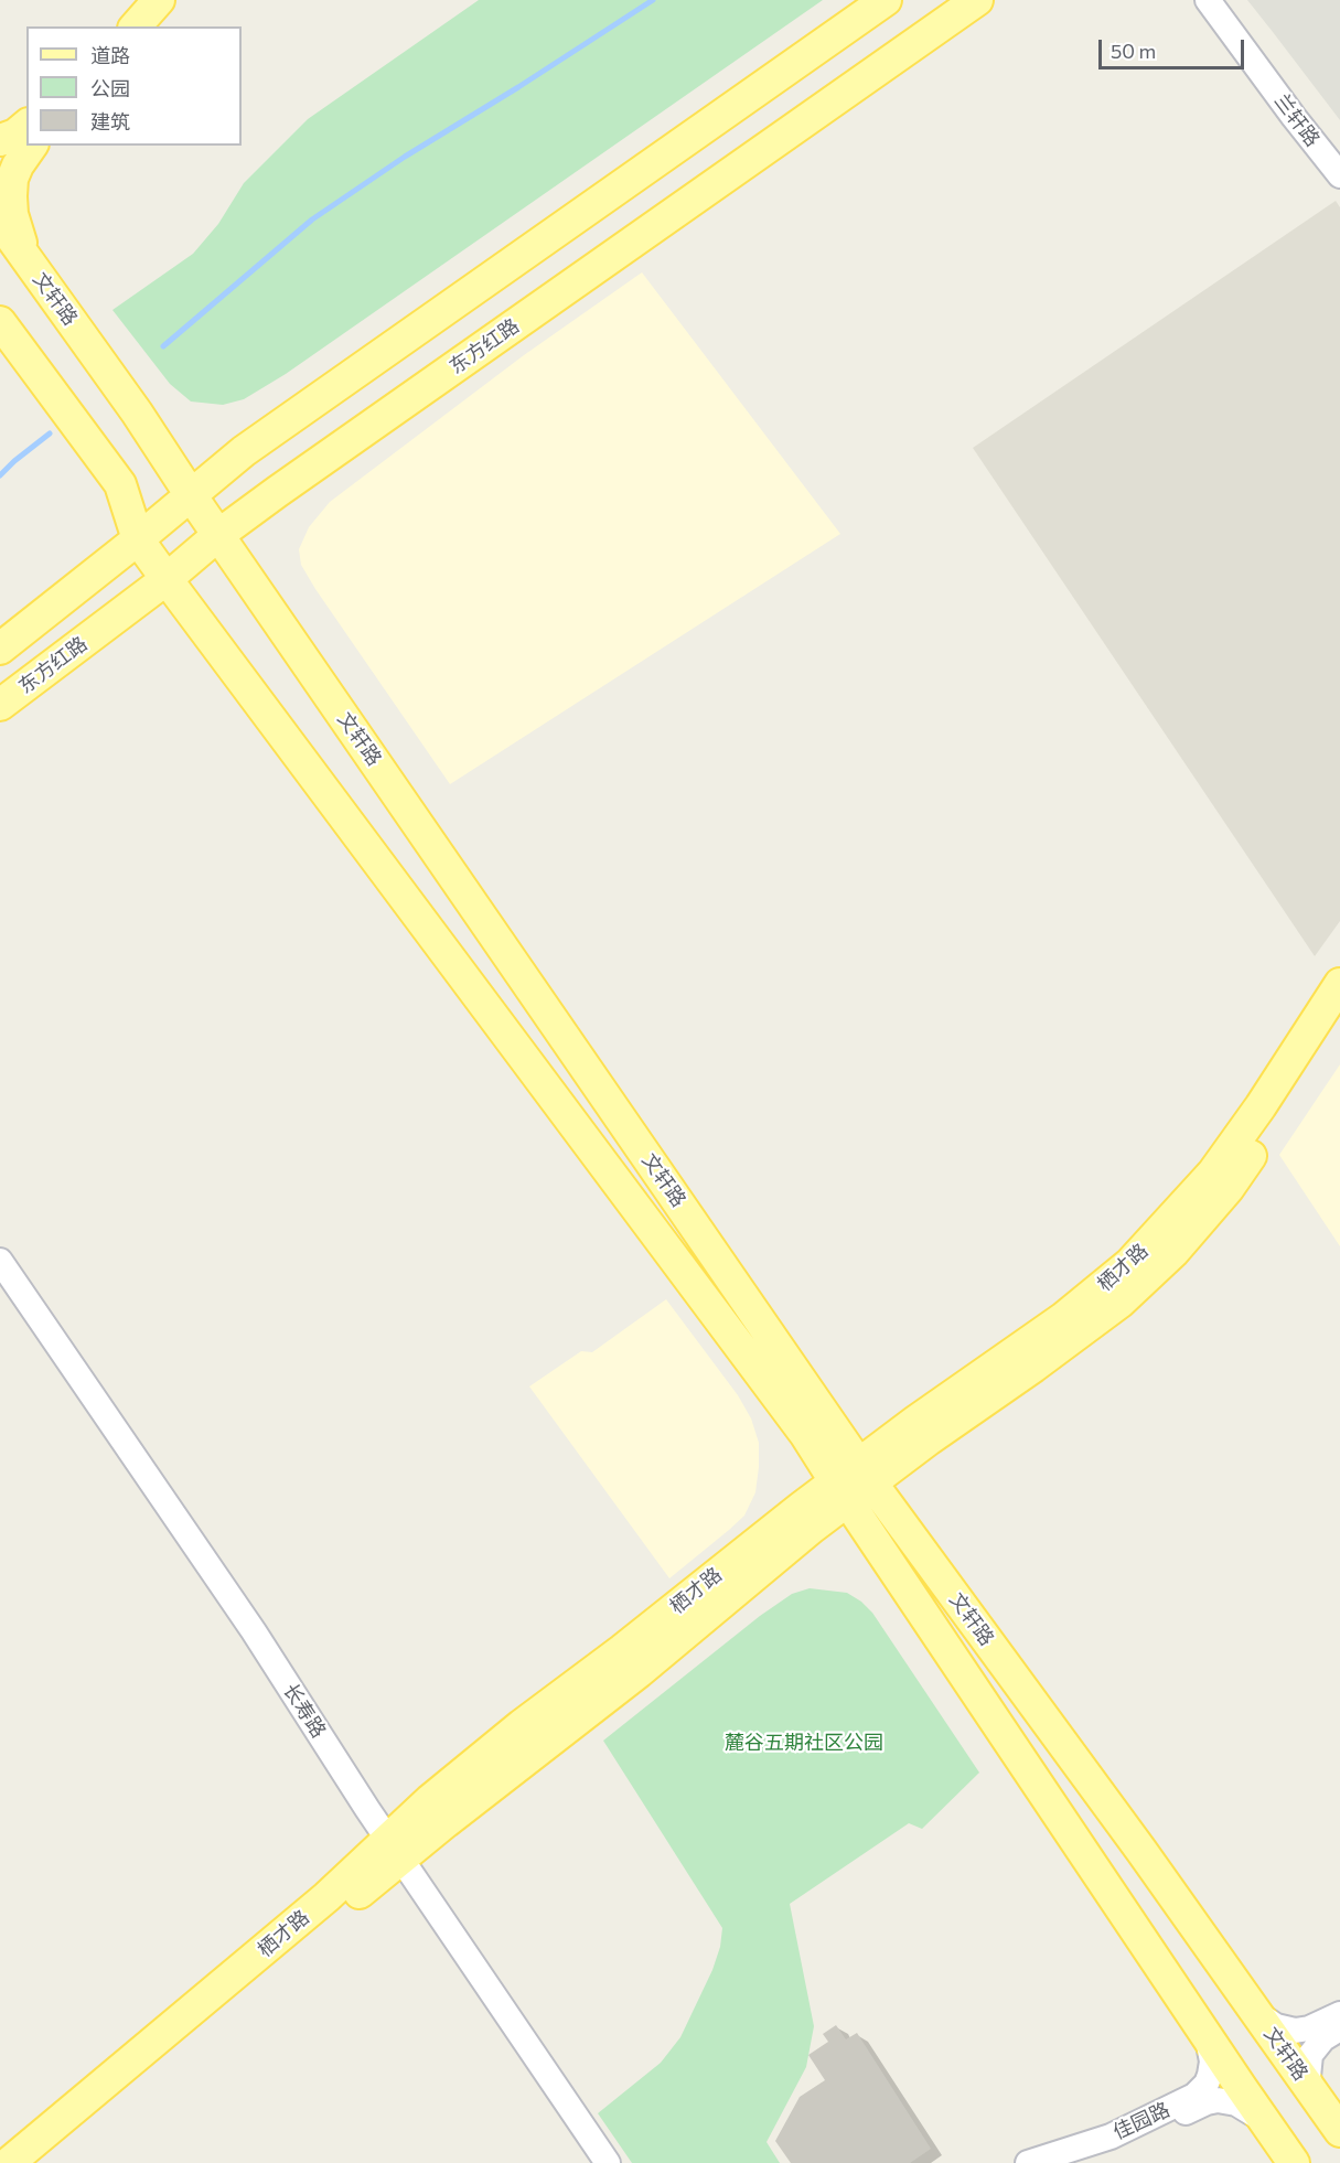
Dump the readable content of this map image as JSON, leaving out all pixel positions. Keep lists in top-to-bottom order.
{
  "streets": {
    "main road": ["文轩路", "东方红路", "栖才路"],
    "street": ["兰轩路", "长寿路", "佳园路"]
  },
  "crossings": [
    ["文轩路", "东方红路"],
    ["文轩路", "栖才路"],
    ["文轩路", "佳园路"],
    ["栖才路", "长寿路"]
  ],
  "parks": ["麓谷五期社区公园"],
  "legend": ["道路", "公园", "建筑"],
  "scale_bar": "50 m"
}
